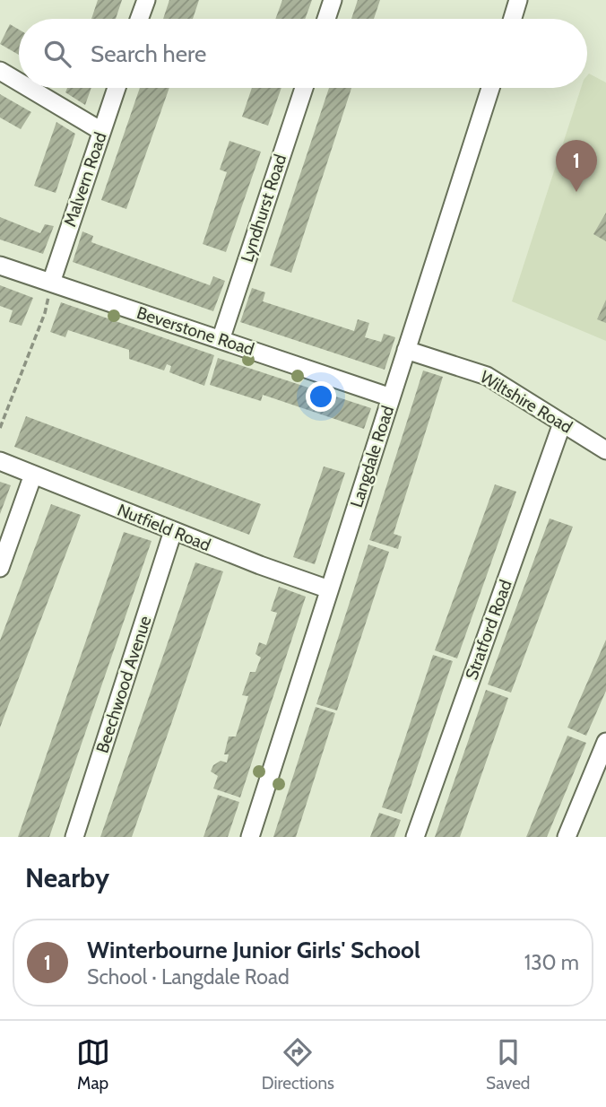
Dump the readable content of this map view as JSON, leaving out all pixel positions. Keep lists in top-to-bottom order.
{
  "streets": {
    "street": [
      "Malvern Road",
      "Lyndhurst Road",
      "Beverstone Road",
      "Wiltshire Road",
      "Langdale Road",
      "Nutfield Road",
      "Stratford Road",
      "Beechwood Avenue"
    ]
  },
  "crossings": [
    ["Malvern Road", "Beverstone Road"],
    ["Lyndhurst Road", "Beverstone Road"],
    ["Beverstone Road", "Langdale Road"],
    ["Wiltshire Road", "Langdale Road"],
    ["Wiltshire Road", "Stratford Road"],
    ["Langdale Road", "Nutfield Road"],
    ["Nutfield Road", "Beechwood Avenue"]
  ],
  "page": {
    "search": "Search here",
    "pins": "1",
    "heading": "Nearby",
    "list": [
      {
        "mark": "1",
        "name": "Winterbourne Junior Girls' School",
        "note": "School · Langdale Road",
        "value": "130 m"
      }
    ],
    "nav": ["Map", "Directions", "Saved"]
  }
}
